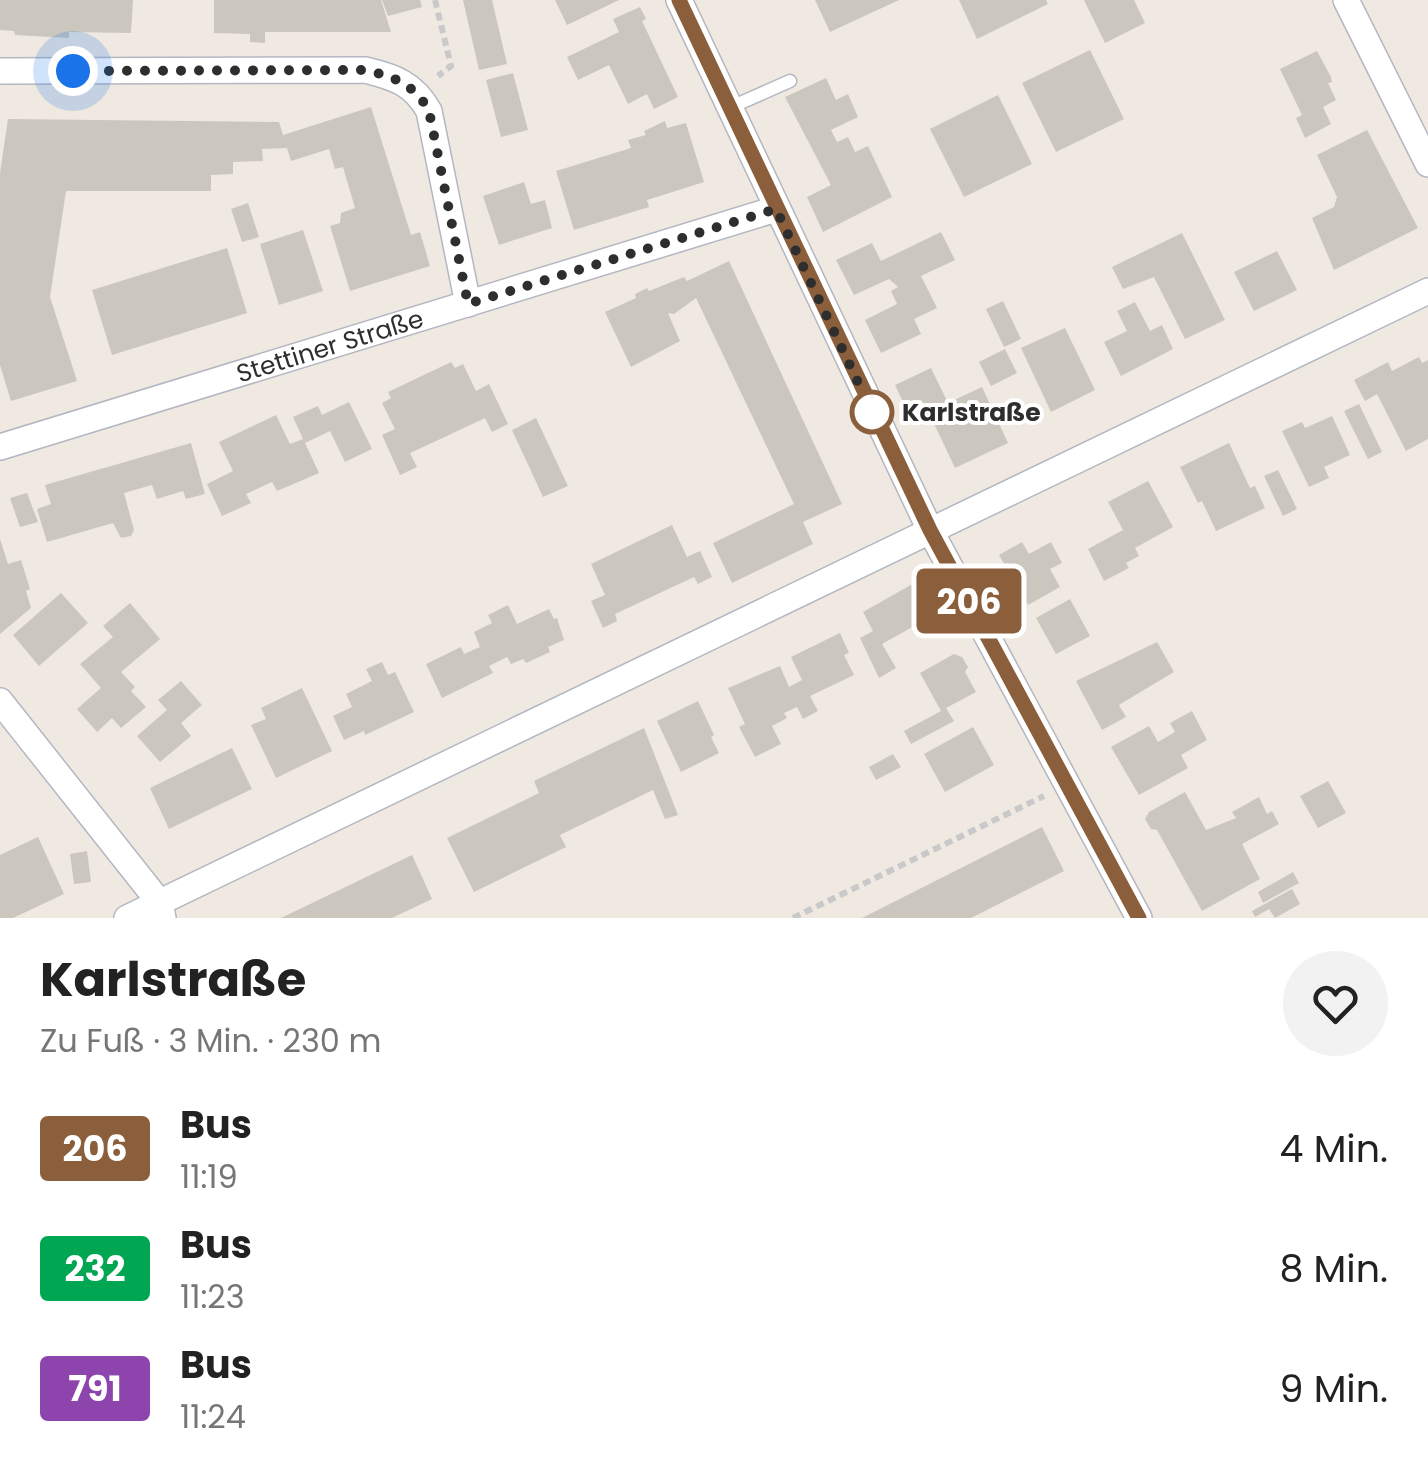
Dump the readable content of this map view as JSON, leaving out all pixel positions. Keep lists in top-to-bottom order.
{
  "streets": {
    "street": ["Stettiner Straße"]
  },
  "places": ["Karlstraße"],
  "lines": ["bus line 206"],
  "page": {
    "on_map": "206",
    "heading": ["Karlstraße", "Zu Fuß · 3 Min. · 230 m"],
    "list": [
      {
        "mark": "206",
        "name": "Bus",
        "note": "11:19",
        "value": "4 Min."
      },
      {
        "mark": "232",
        "name": "Bus",
        "note": "11:23",
        "value": "8 Min."
      },
      {
        "mark": "791",
        "name": "Bus",
        "note": "11:24",
        "value": "9 Min."
      }
    ]
  }
}
